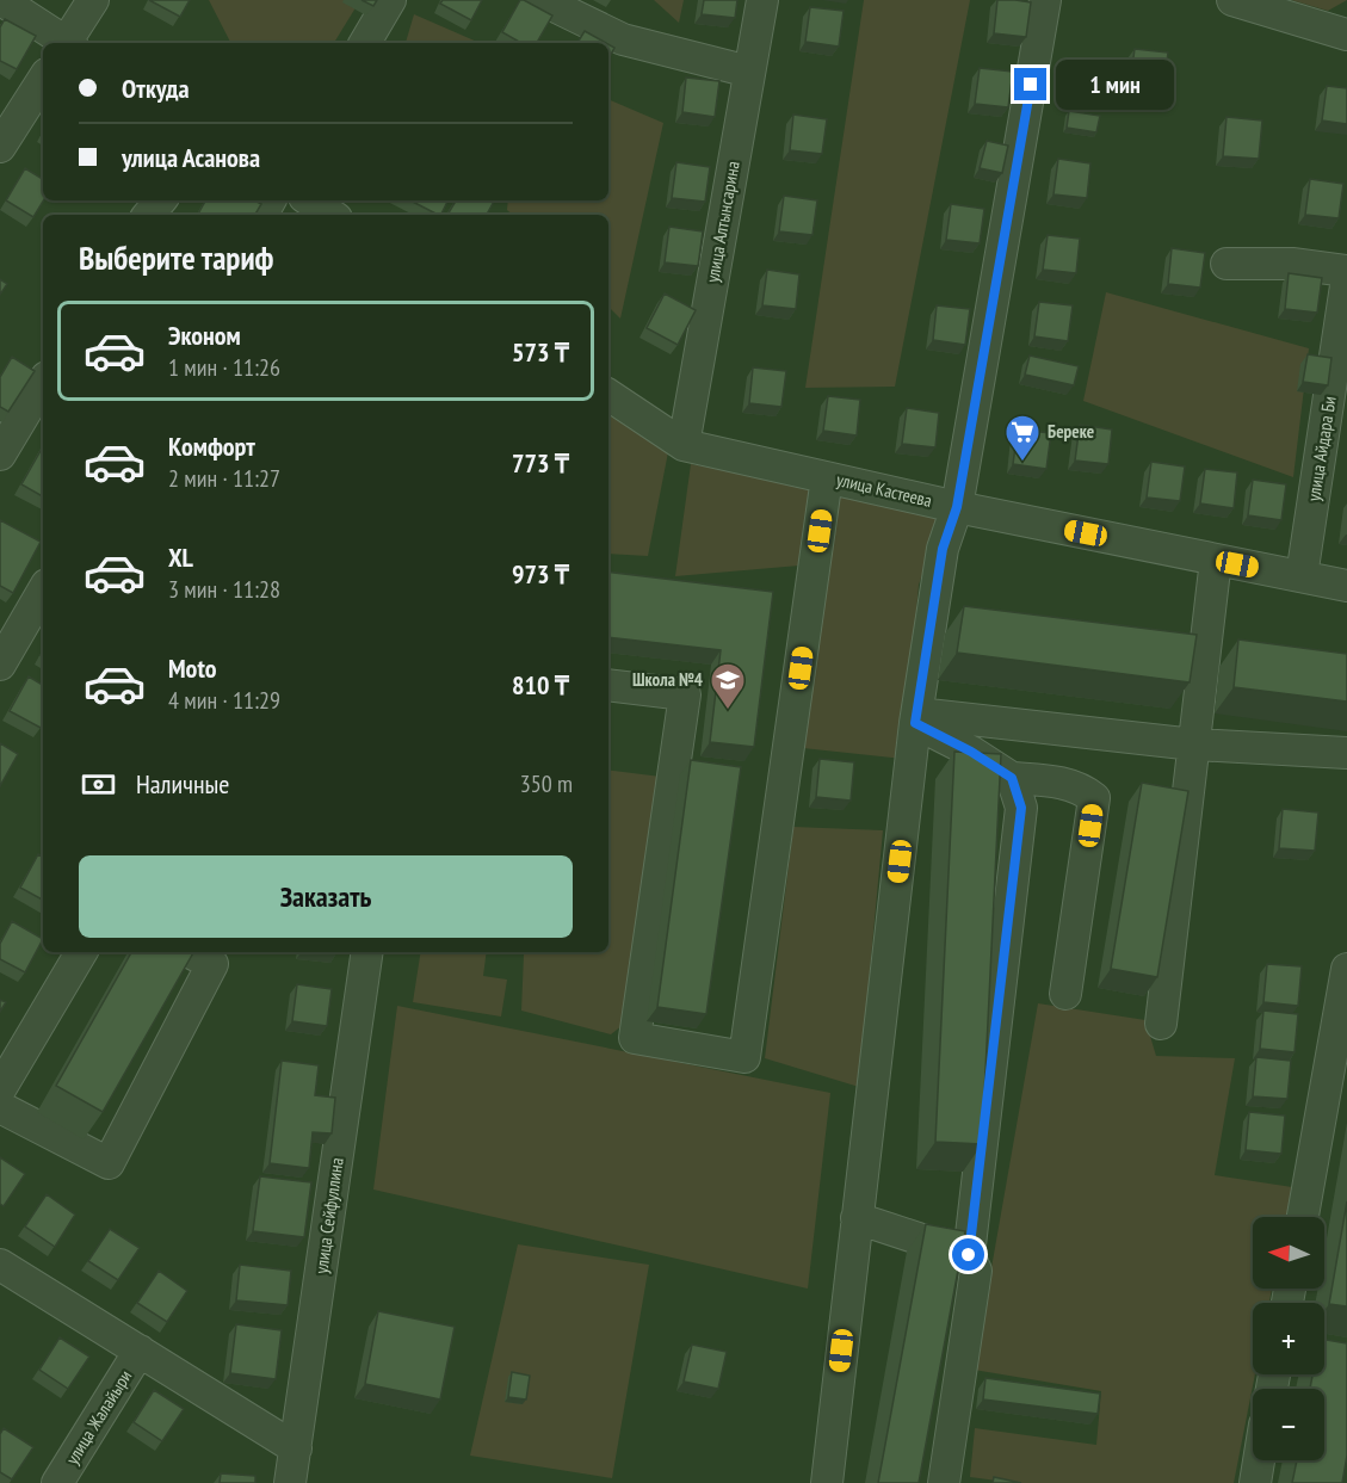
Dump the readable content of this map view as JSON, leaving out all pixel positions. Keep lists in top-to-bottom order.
{
  "streets": {
    "street": [
      "улица Алтынсарина",
      "улица Айдара Би",
      "улица Кастеева",
      "улица Сейфуллина",
      "улица Жалайыри"
    ]
  },
  "crossings": [
    ["улица Алтынсарина", "улица Кастеева"],
    ["улица Айдара Би", "улица Кастеева"]
  ],
  "places": {
    "supermarket": ["Береке"],
    "school or university": ["Школа №4"]
  },
  "north": "left",
  "page": {
    "banner": ["Откуда", "улица Асанова"],
    "bubble": "1 мин",
    "heading": "Выберите тариф",
    "list": [
      {
        "name": "Эконом",
        "note": "1 мин · 11:26",
        "value": "573 ₸"
      },
      {
        "name": "Комфорт",
        "note": "2 мин · 11:27",
        "value": "773 ₸"
      },
      {
        "name": "XL",
        "note": "3 мин · 11:28",
        "value": "973 ₸"
      },
      {
        "name": "Moto",
        "note": "4 мин · 11:29",
        "value": "810 ₸"
      }
    ],
    "pay": ["Наличные", "350 m"],
    "buttons": "Заказать",
    "map_buttons": ["+", "−"]
  }
}
